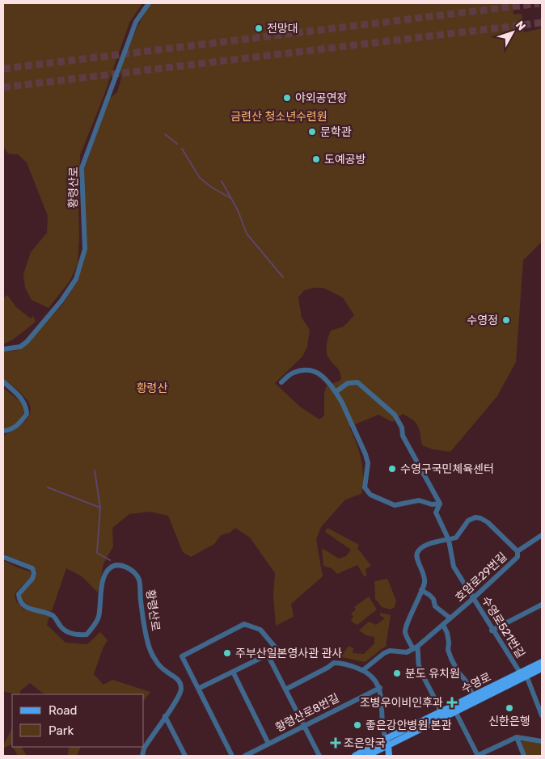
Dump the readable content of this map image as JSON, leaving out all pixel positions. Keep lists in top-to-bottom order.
{
  "streets": {
    "main road": ["수영로"],
    "street": [
      "황령산로",
      "호암로29번길",
      "수영로521번길",
      "황령산로8번길"
    ]
  },
  "crossings": [
    ["호암로29번길", "수영로521번길"],
    ["수영로521번길", "수영로"]
  ],
  "parks": ["금련산 청소년수련원", "황령산"],
  "places": {
    "other": [
      "전망대",
      "야외공연장",
      "문학관",
      "도예공방",
      "수영정",
      "수영구국민체육센터",
      "주부산일본영사관 관사",
      "분도 유치원",
      "신한은행",
      "좋은강안병원 본관"
    ],
    "health": ["조병우이비인후과", "조은약국"]
  },
  "legend": ["Road", "Park"],
  "north": "top right"
}
